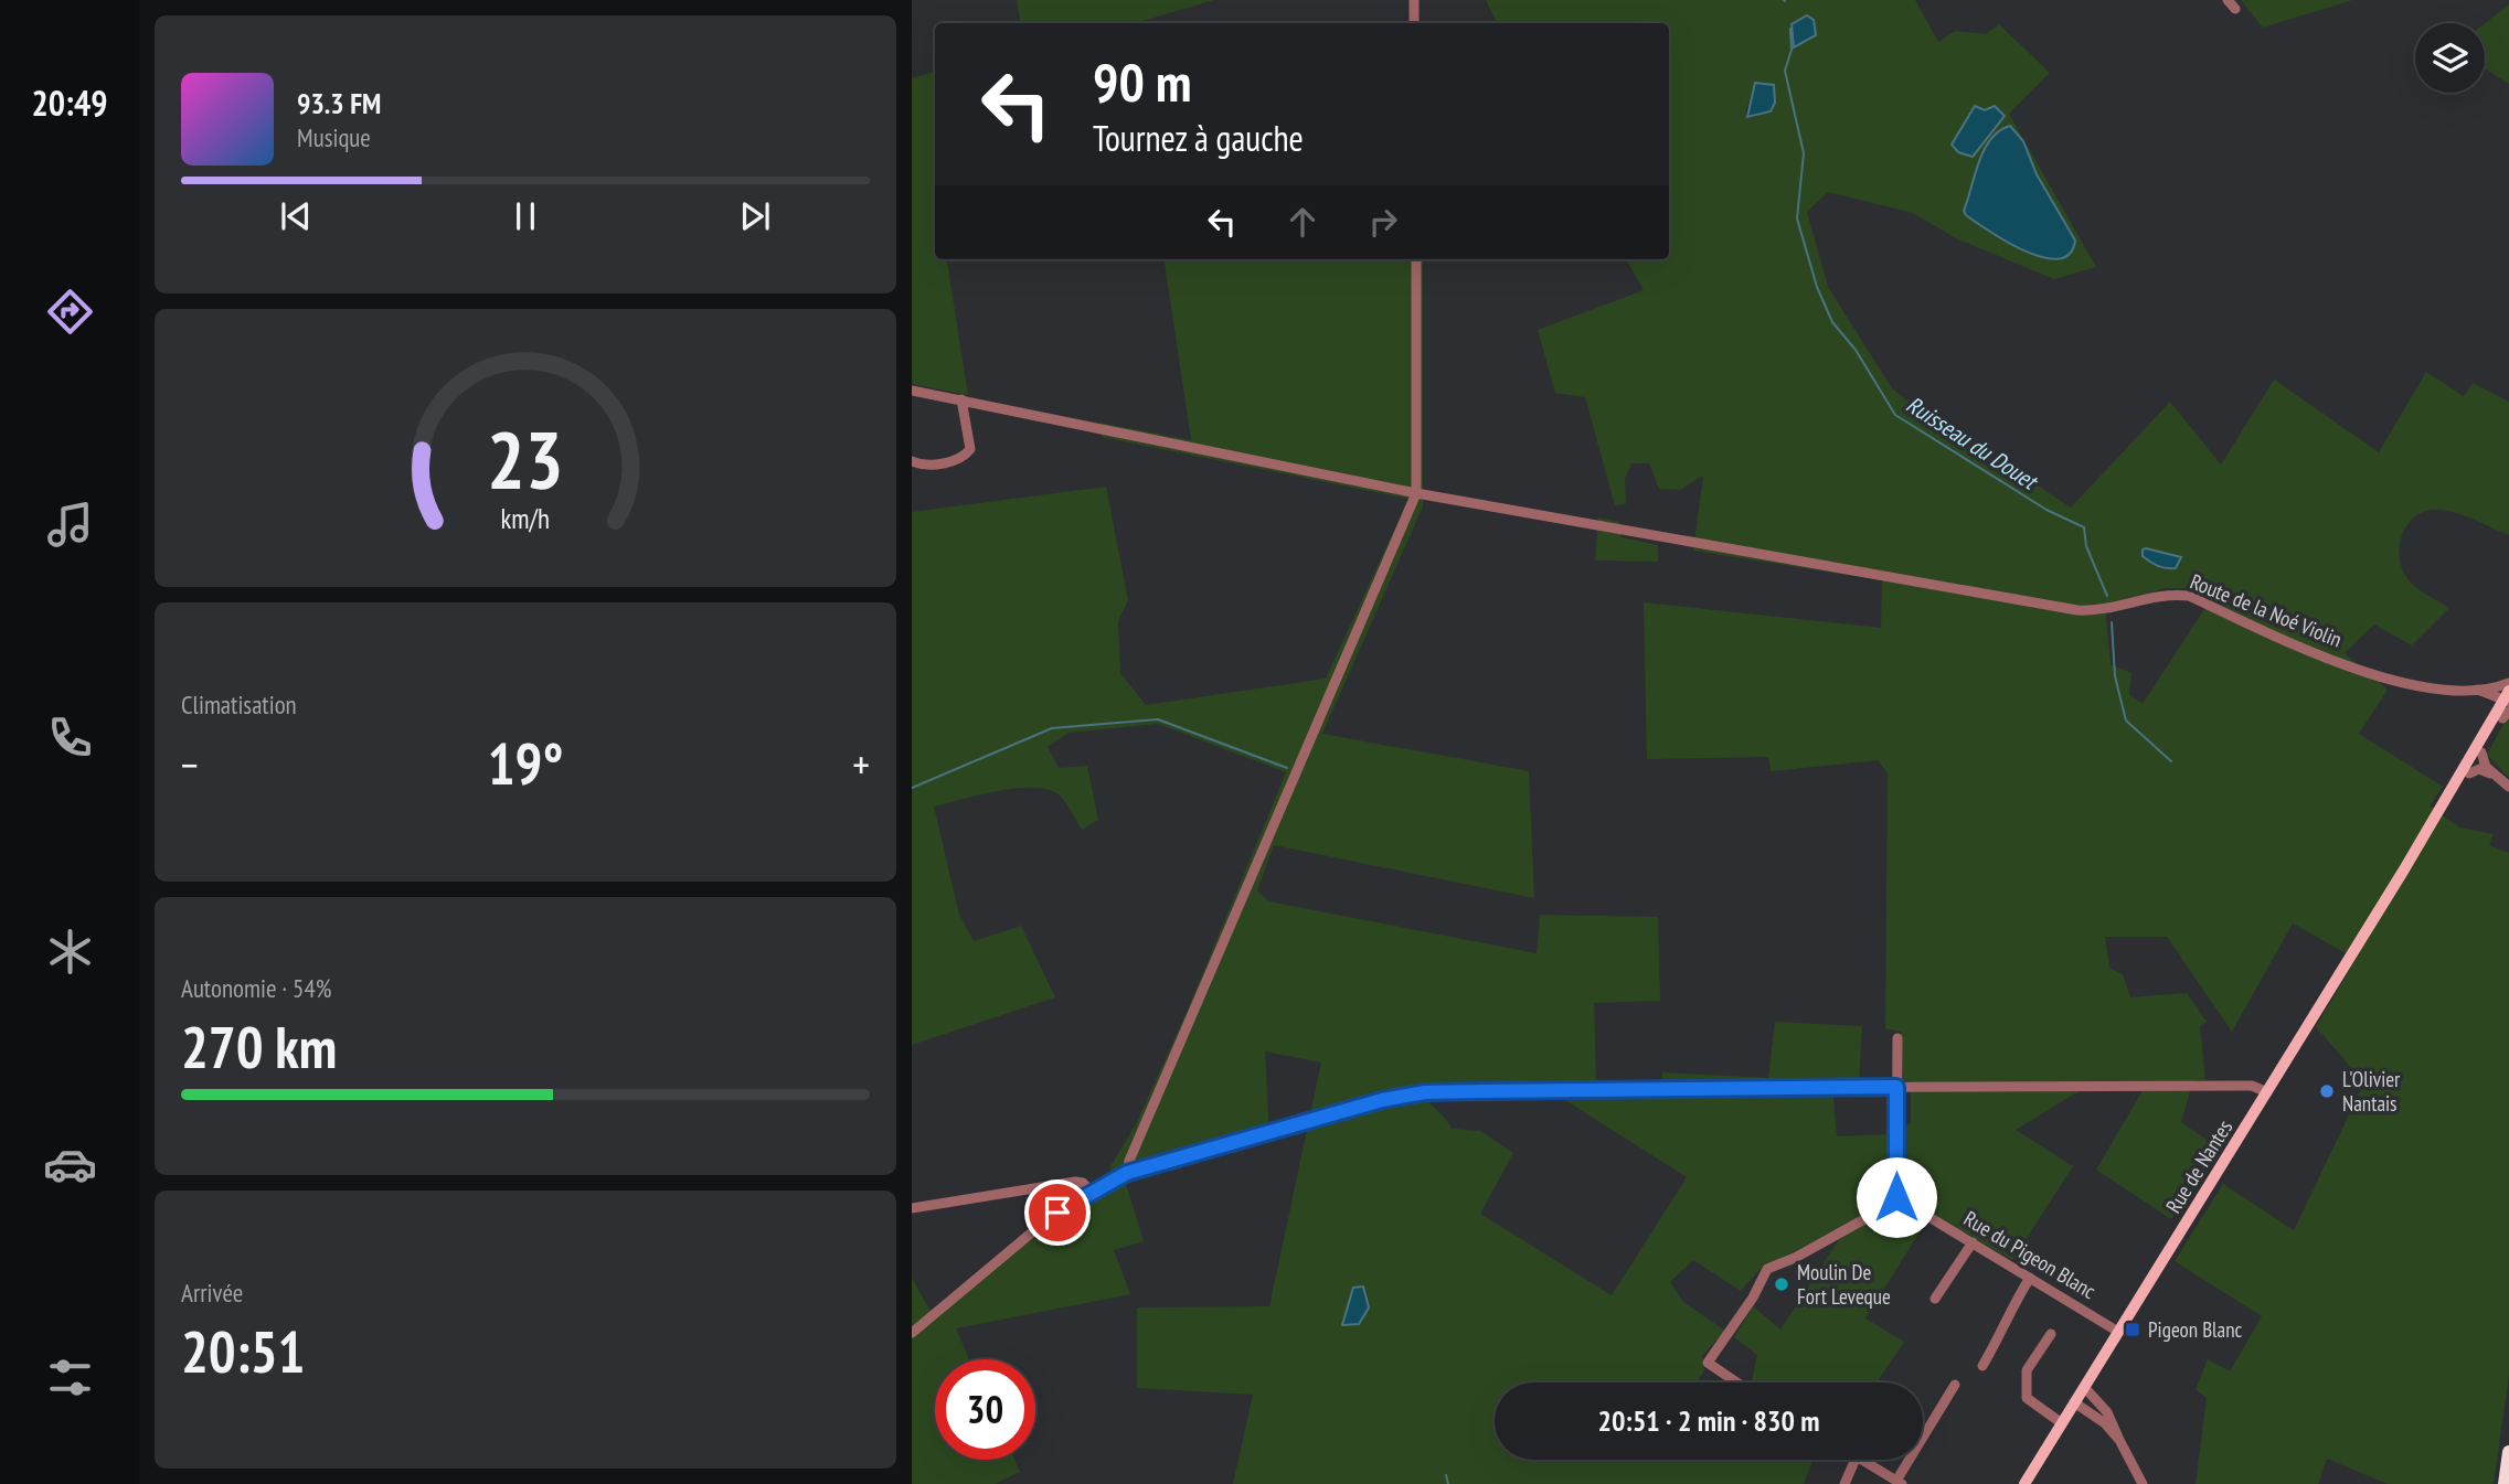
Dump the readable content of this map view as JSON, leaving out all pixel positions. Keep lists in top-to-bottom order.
{
  "streets": {
    "main road": ["Rue de Nantes"],
    "street": ["Route de la Noé Violin", "Rue du Pigeon Blanc"]
  },
  "crossings": [
    ["Rue de Nantes", "Rue du Pigeon Blanc"]
  ],
  "water": ["Ruisseau du Douet"],
  "places": {
    "other": ["L'Olivier Nantais", "Moulin De Fort Leveque"],
    "transit": ["Pigeon Blanc"]
  },
  "page": {
    "tabs": "20:49",
    "turn": ["90 m", "Tournez à gauche"],
    "song": ["93.3 FM", "Musique"],
    "tile": [
      "Climatisation",
      ["Autonomie · 54%", "270 km"],
      ["Arrivée", "20:51"]
    ],
    "heat": ["−", "19°", "+"],
    "limit": "30",
    "trip": "20:51 · 2 min · 830 m",
    "gauge": ["23", "km/h"]
  }
}
